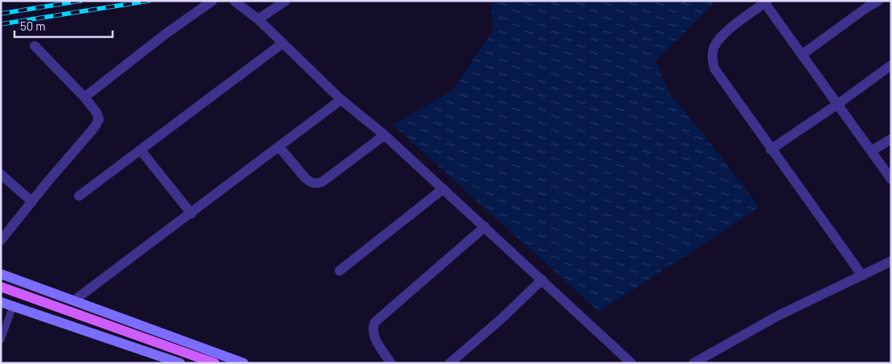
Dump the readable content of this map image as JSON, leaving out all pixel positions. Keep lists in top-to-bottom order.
{
  "scale_bar": "50 m"
}
